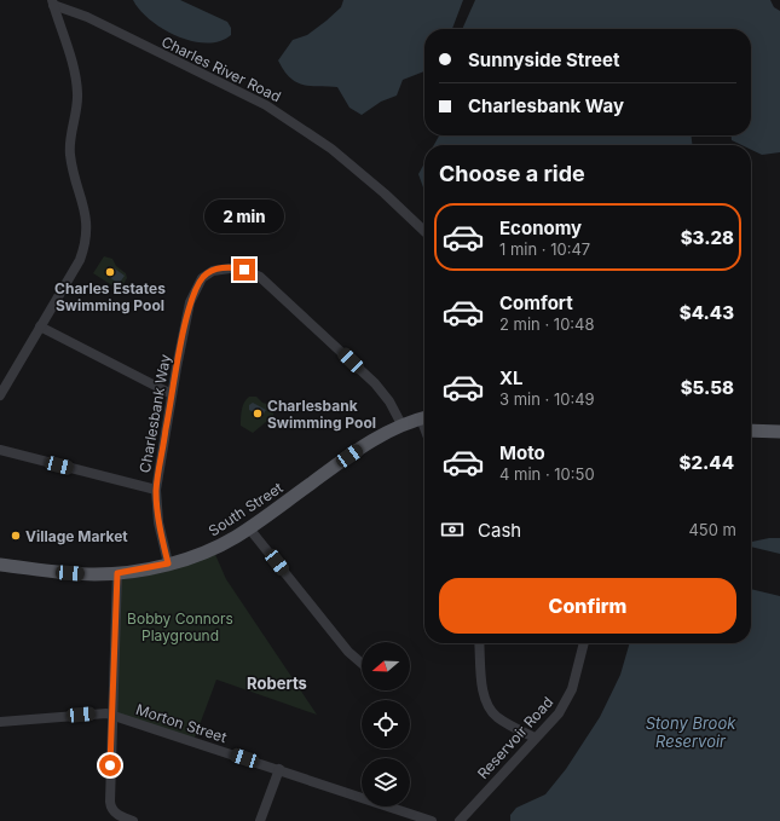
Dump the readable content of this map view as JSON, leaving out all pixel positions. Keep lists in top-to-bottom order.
{
  "streets": {
    "main road": ["South Street"],
    "street": [
      "Charles River Road",
      "Charlesbank Way",
      "Morton Street",
      "Reservoir Road"
    ]
  },
  "crossings": [
    ["Charlesbank Way", "South Street"]
  ],
  "districts": ["Roberts"],
  "water": ["Stony Brook Reservoir"],
  "parks": ["Bobby Connors Playground"],
  "places": ["Charles Estates Swimming Pool", "Charlesbank Swimming Pool", "Village Market"],
  "north": "left",
  "page": {
    "banner": ["Sunnyside Street", "Charlesbank Way"],
    "heading": "Choose a ride",
    "bubble": "2 min",
    "list": [
      {
        "name": "Economy",
        "note": "1 min · 10:47",
        "value": "$3.28"
      },
      {
        "name": "Comfort",
        "note": "2 min · 10:48",
        "value": "$4.43"
      },
      {
        "name": "XL",
        "note": "3 min · 10:49",
        "value": "$5.58"
      },
      {
        "name": "Moto",
        "note": "4 min · 10:50",
        "value": "$2.44"
      }
    ],
    "pay": ["Cash", "450 m"],
    "buttons": "Confirm"
  }
}
